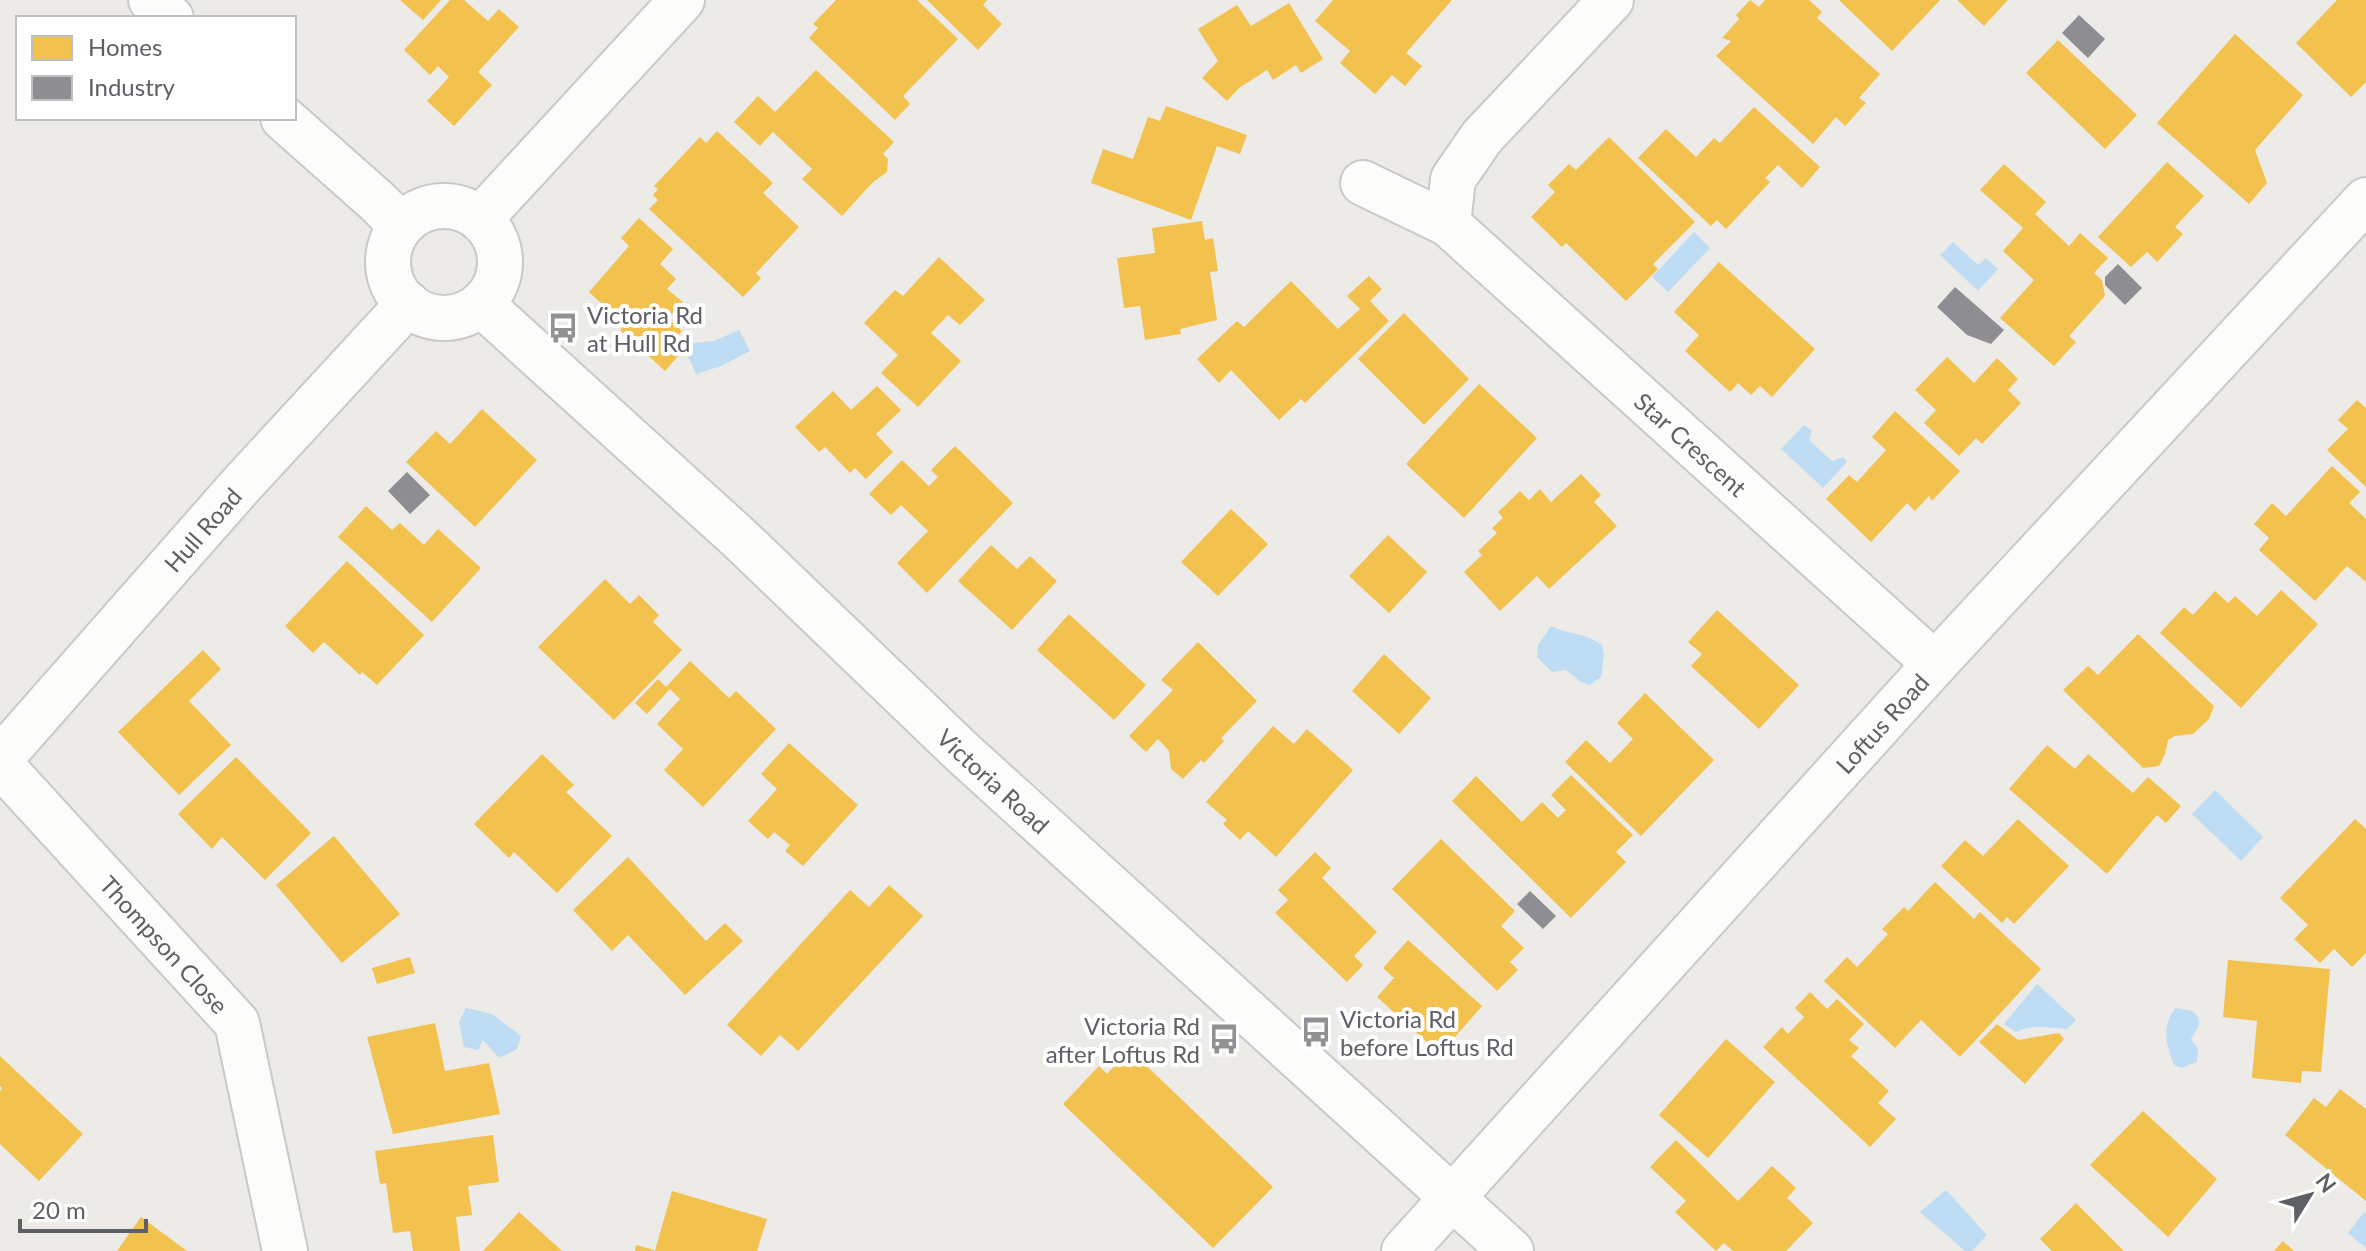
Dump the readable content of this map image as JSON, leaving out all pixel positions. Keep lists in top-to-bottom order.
{
  "streets": {
    "street": [
      "Star Crescent",
      "Hull Road",
      "Loftus Road",
      "Victoria Road",
      "Thompson Close"
    ]
  },
  "crossings": [
    ["Star Crescent", "Loftus Road"],
    ["Hull Road", "Victoria Road"],
    ["Hull Road", "Thompson Close"],
    ["Loftus Road", "Victoria Road"]
  ],
  "places": {
    "bus stop": ["Victoria Rd at Hull Rd", "Victoria Rd before Loftus Rd", "Victoria Rd after Loftus Rd"]
  },
  "legend": ["Homes", "Industry"],
  "scale_bar": "20 m",
  "north": "top right"
}
